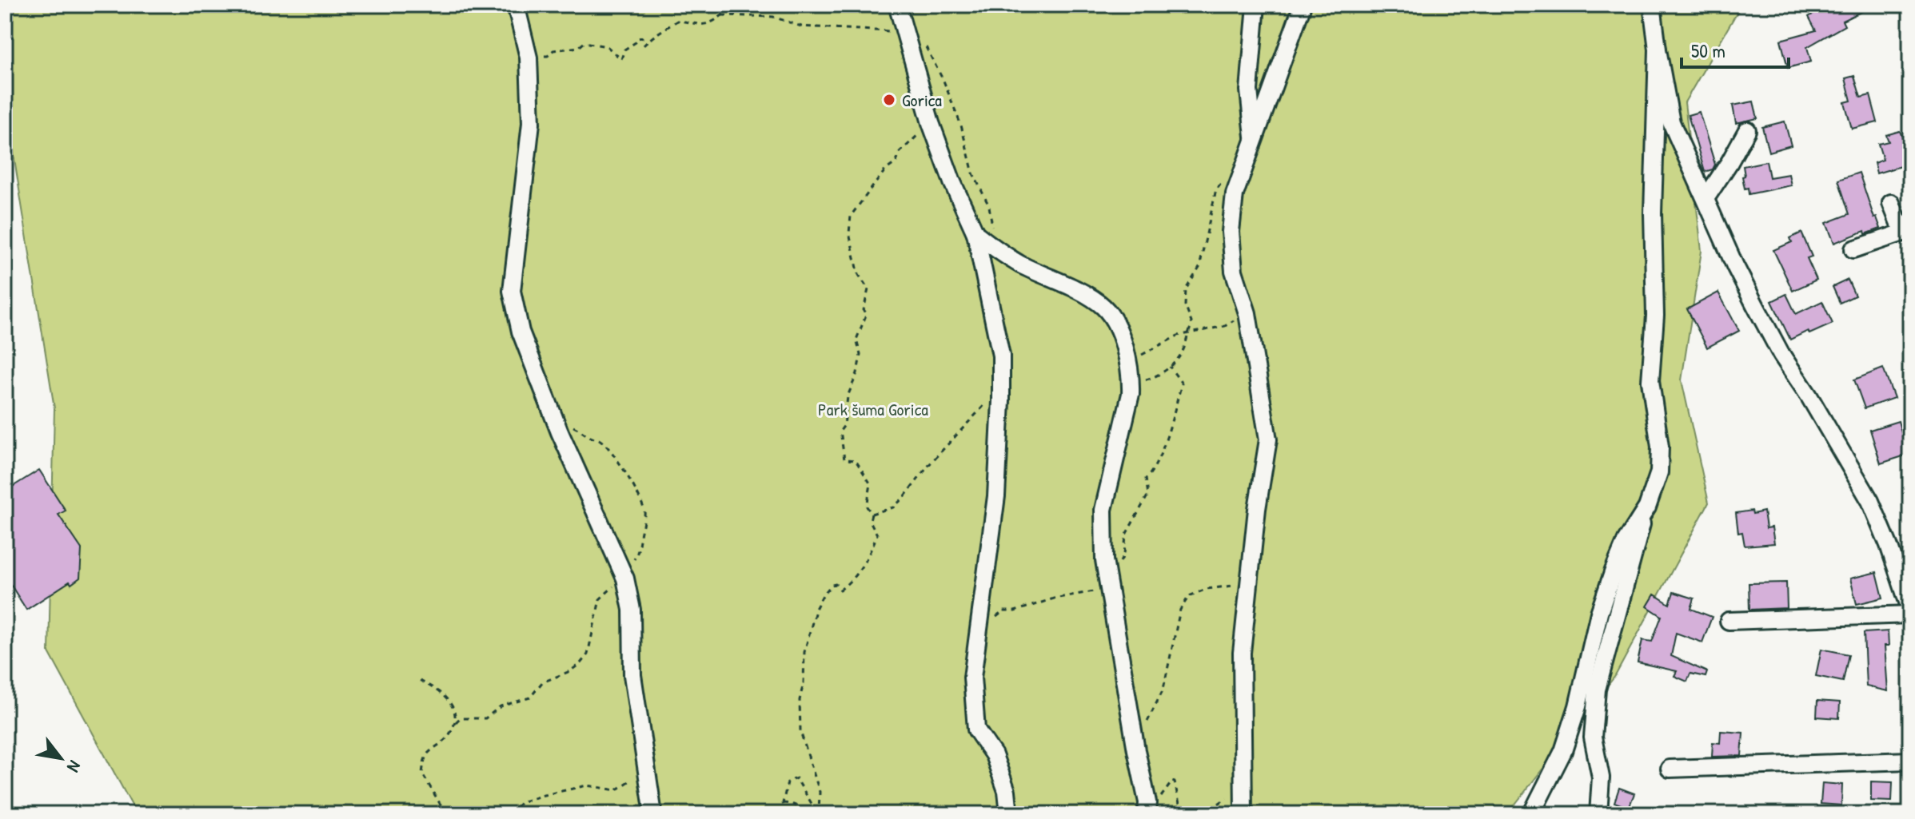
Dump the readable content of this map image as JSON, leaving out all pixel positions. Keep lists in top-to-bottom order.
{
  "parks": ["Park šuma Gorica"],
  "places": ["Gorica"],
  "scale_bar": "50 m",
  "north": "bottom right"
}
